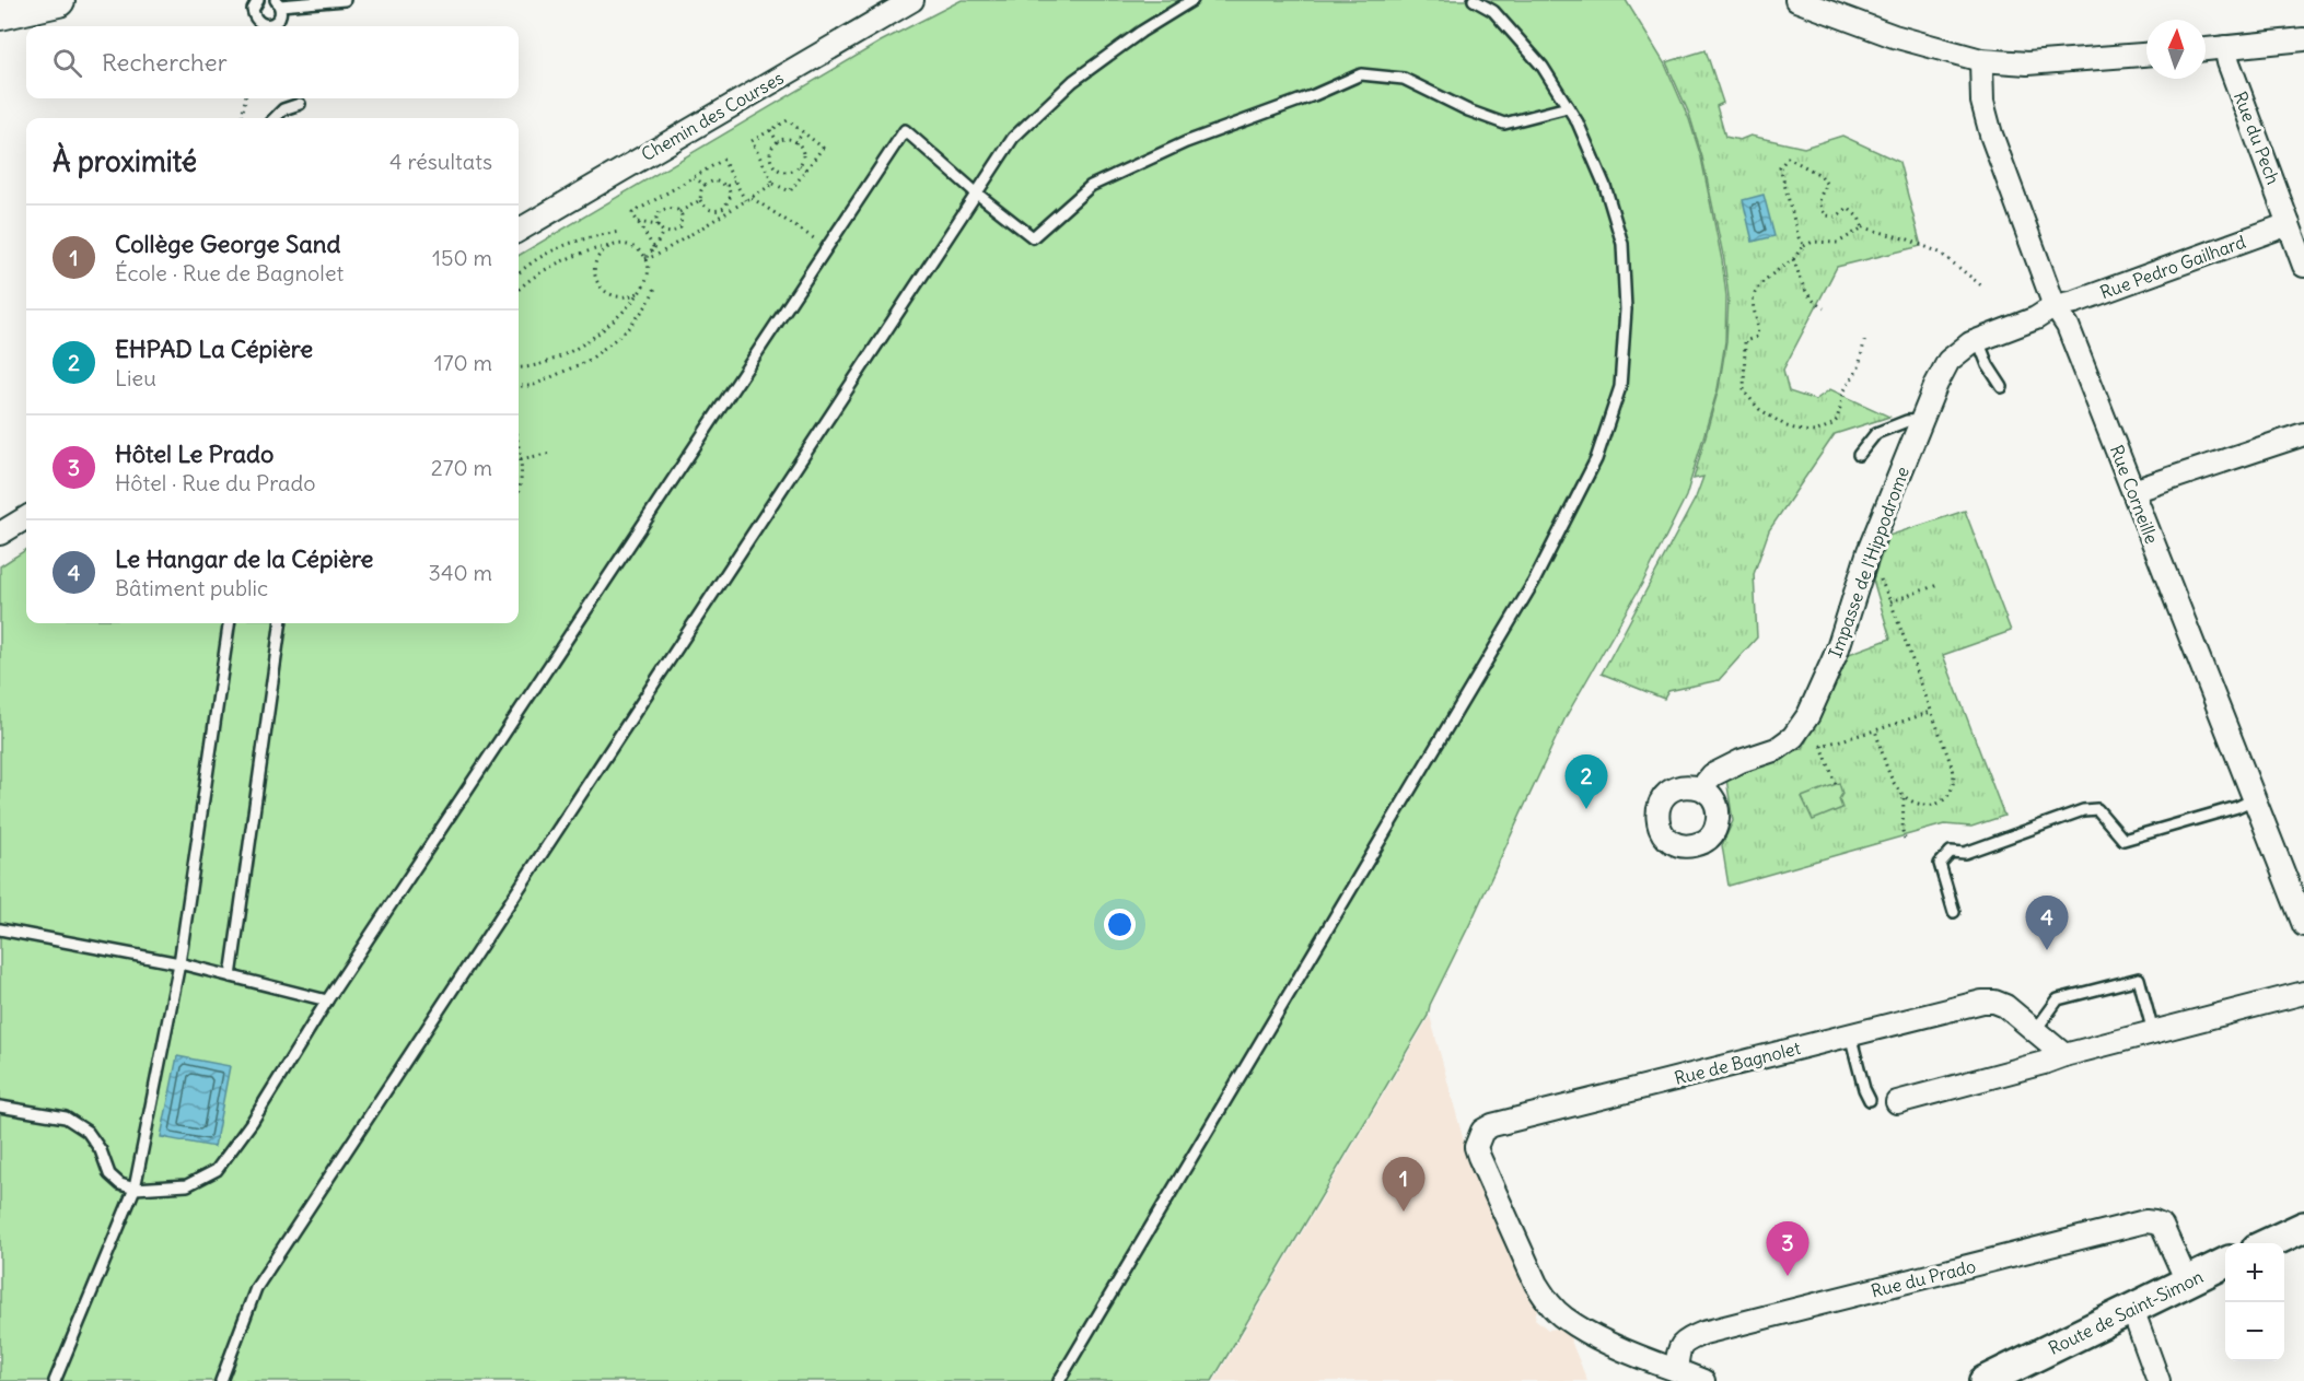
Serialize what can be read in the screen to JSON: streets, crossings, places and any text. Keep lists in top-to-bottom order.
{
  "streets": {
    "main road": ["Route de Saint-Simon"],
    "street": [
      "Chemin des Courses",
      "Rue du Pech",
      "Rue Pedro Gailhard",
      "Rue Corneille",
      "Impasse de l'Hippodrome",
      "Rue de Bagnolet",
      "Rue du Prado"
    ]
  },
  "crossings": [
    ["Rue du Pech", "Rue Pedro Gailhard"],
    ["Rue Pedro Gailhard", "Rue Corneille"],
    ["Rue Pedro Gailhard", "Impasse de l'Hippodrome"],
    ["Rue Corneille", "Impasse de l'Hippodrome"],
    ["Rue de Bagnolet", "Rue du Prado"],
    ["Rue du Prado", "Route de Saint-Simon"]
  ],
  "north": "top",
  "page": {
    "search": "Rechercher",
    "heading": ["À proximité", "4 résultats"],
    "list": [
      {
        "mark": "1",
        "name": "Collège George Sand",
        "note": "École · Rue de Bagnolet",
        "value": "150 m"
      },
      {
        "mark": "2",
        "name": "EHPAD La Cépière",
        "note": "Lieu",
        "value": "170 m"
      },
      {
        "mark": "3",
        "name": "Hôtel Le Prado",
        "note": "Hôtel · Rue du Prado",
        "value": "270 m"
      },
      {
        "mark": "4",
        "name": "Le Hangar de la Cépière",
        "note": "Bâtiment public",
        "value": "340 m"
      }
    ],
    "pins": [
      "2",
      "4",
      "1",
      "3"
    ],
    "map_buttons": ["+", "−"]
  }
}
